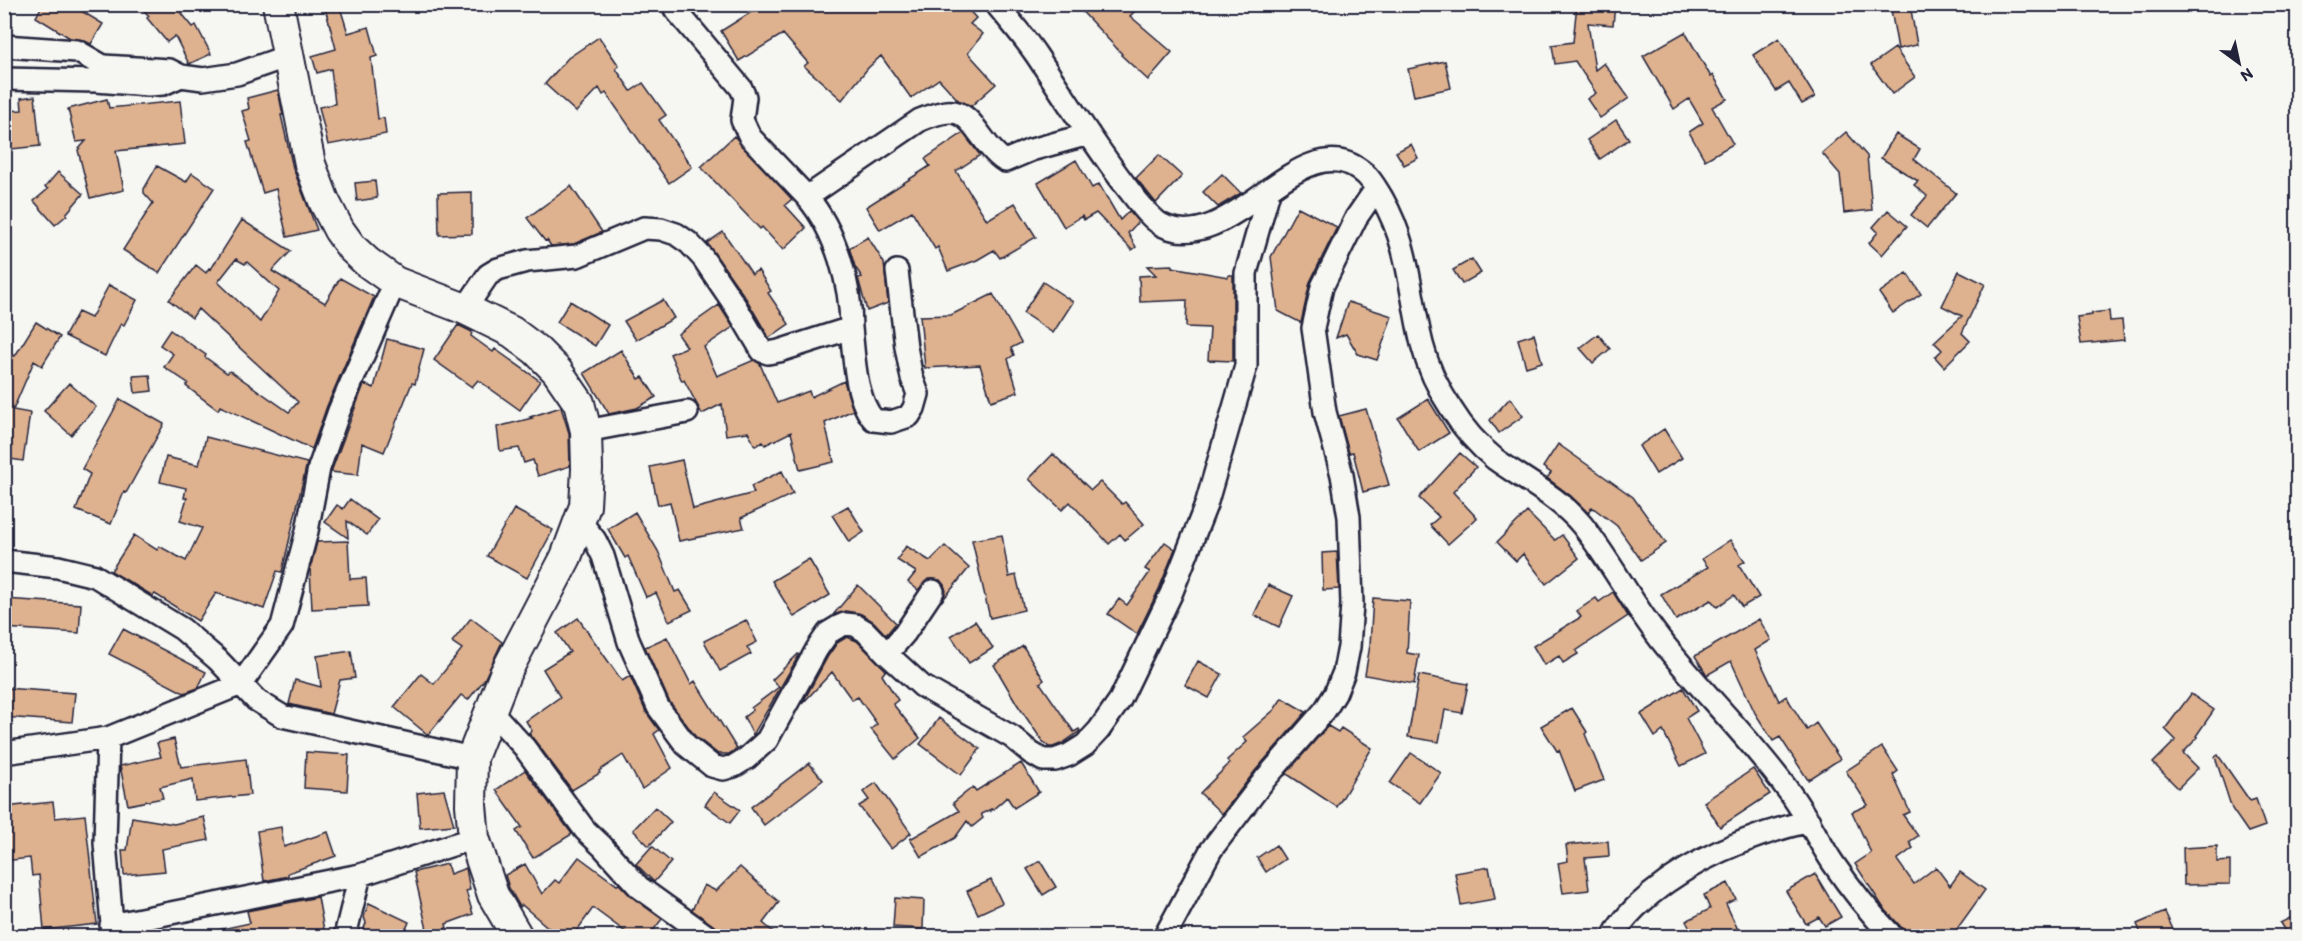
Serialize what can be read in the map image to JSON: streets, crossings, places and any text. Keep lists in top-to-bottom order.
{
  "north": "bottom right"
}
